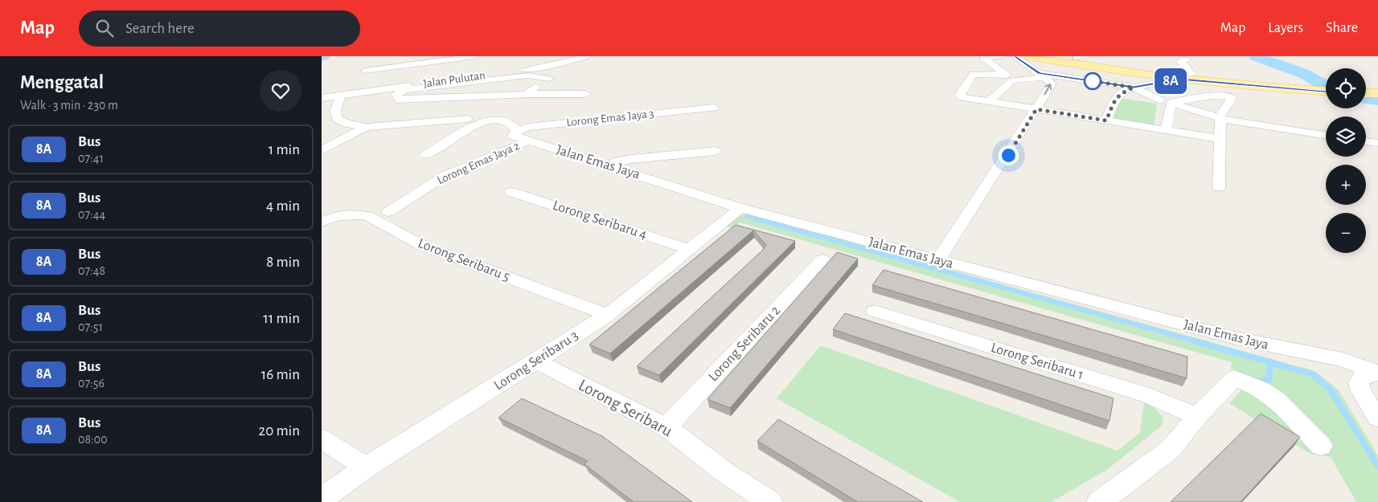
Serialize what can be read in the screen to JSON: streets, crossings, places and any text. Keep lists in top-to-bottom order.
{
  "streets": {
    "street": [
      "Jalan Pulutan",
      "Lorong Emas Jaya 3",
      "Jalan Emas Jaya",
      "Lorong Emas Jaya 2",
      "Lorong Seribaru 4",
      "Lorong Seribaru 5",
      "Lorong Seribaru 2",
      "Lorong Seribaru 3",
      "Lorong Seribaru 1",
      "Lorong Seribaru"
    ]
  },
  "crossings": [
    ["Lorong Emas Jaya 3", "Jalan Emas Jaya"],
    ["Lorong Emas Jaya 3", "Lorong Emas Jaya 2"],
    ["Jalan Emas Jaya", "Lorong Emas Jaya 2"],
    ["Jalan Emas Jaya", "Lorong Seribaru 3"],
    ["Lorong Seribaru 4", "Lorong Seribaru 3"],
    ["Lorong Seribaru 5", "Lorong Seribaru 3"],
    ["Lorong Seribaru 2", "Lorong Seribaru"],
    ["Lorong Seribaru 3", "Lorong Seribaru"]
  ],
  "lines": ["bus line 8A"],
  "page": {
    "header": "Map",
    "search": "Search here",
    "nav": ["Map", "Layers", "Share"],
    "heading": ["Menggatal", "Walk · 3 min · 230 m"],
    "on_map": "8A",
    "map_buttons": ["+", "−"],
    "list": [
      {
        "mark": "8A",
        "name": "Bus",
        "note": "07:41",
        "value": "1 min"
      },
      {
        "mark": "8A",
        "name": "Bus",
        "note": "07:44",
        "value": "4 min"
      },
      {
        "mark": "8A",
        "name": "Bus",
        "note": "07:48",
        "value": "8 min"
      },
      {
        "mark": "8A",
        "name": "Bus",
        "note": "07:51",
        "value": "11 min"
      },
      {
        "mark": "8A",
        "name": "Bus",
        "note": "07:56",
        "value": "16 min"
      },
      {
        "mark": "8A",
        "name": "Bus",
        "note": "08:00",
        "value": "20 min"
      }
    ]
  }
}
